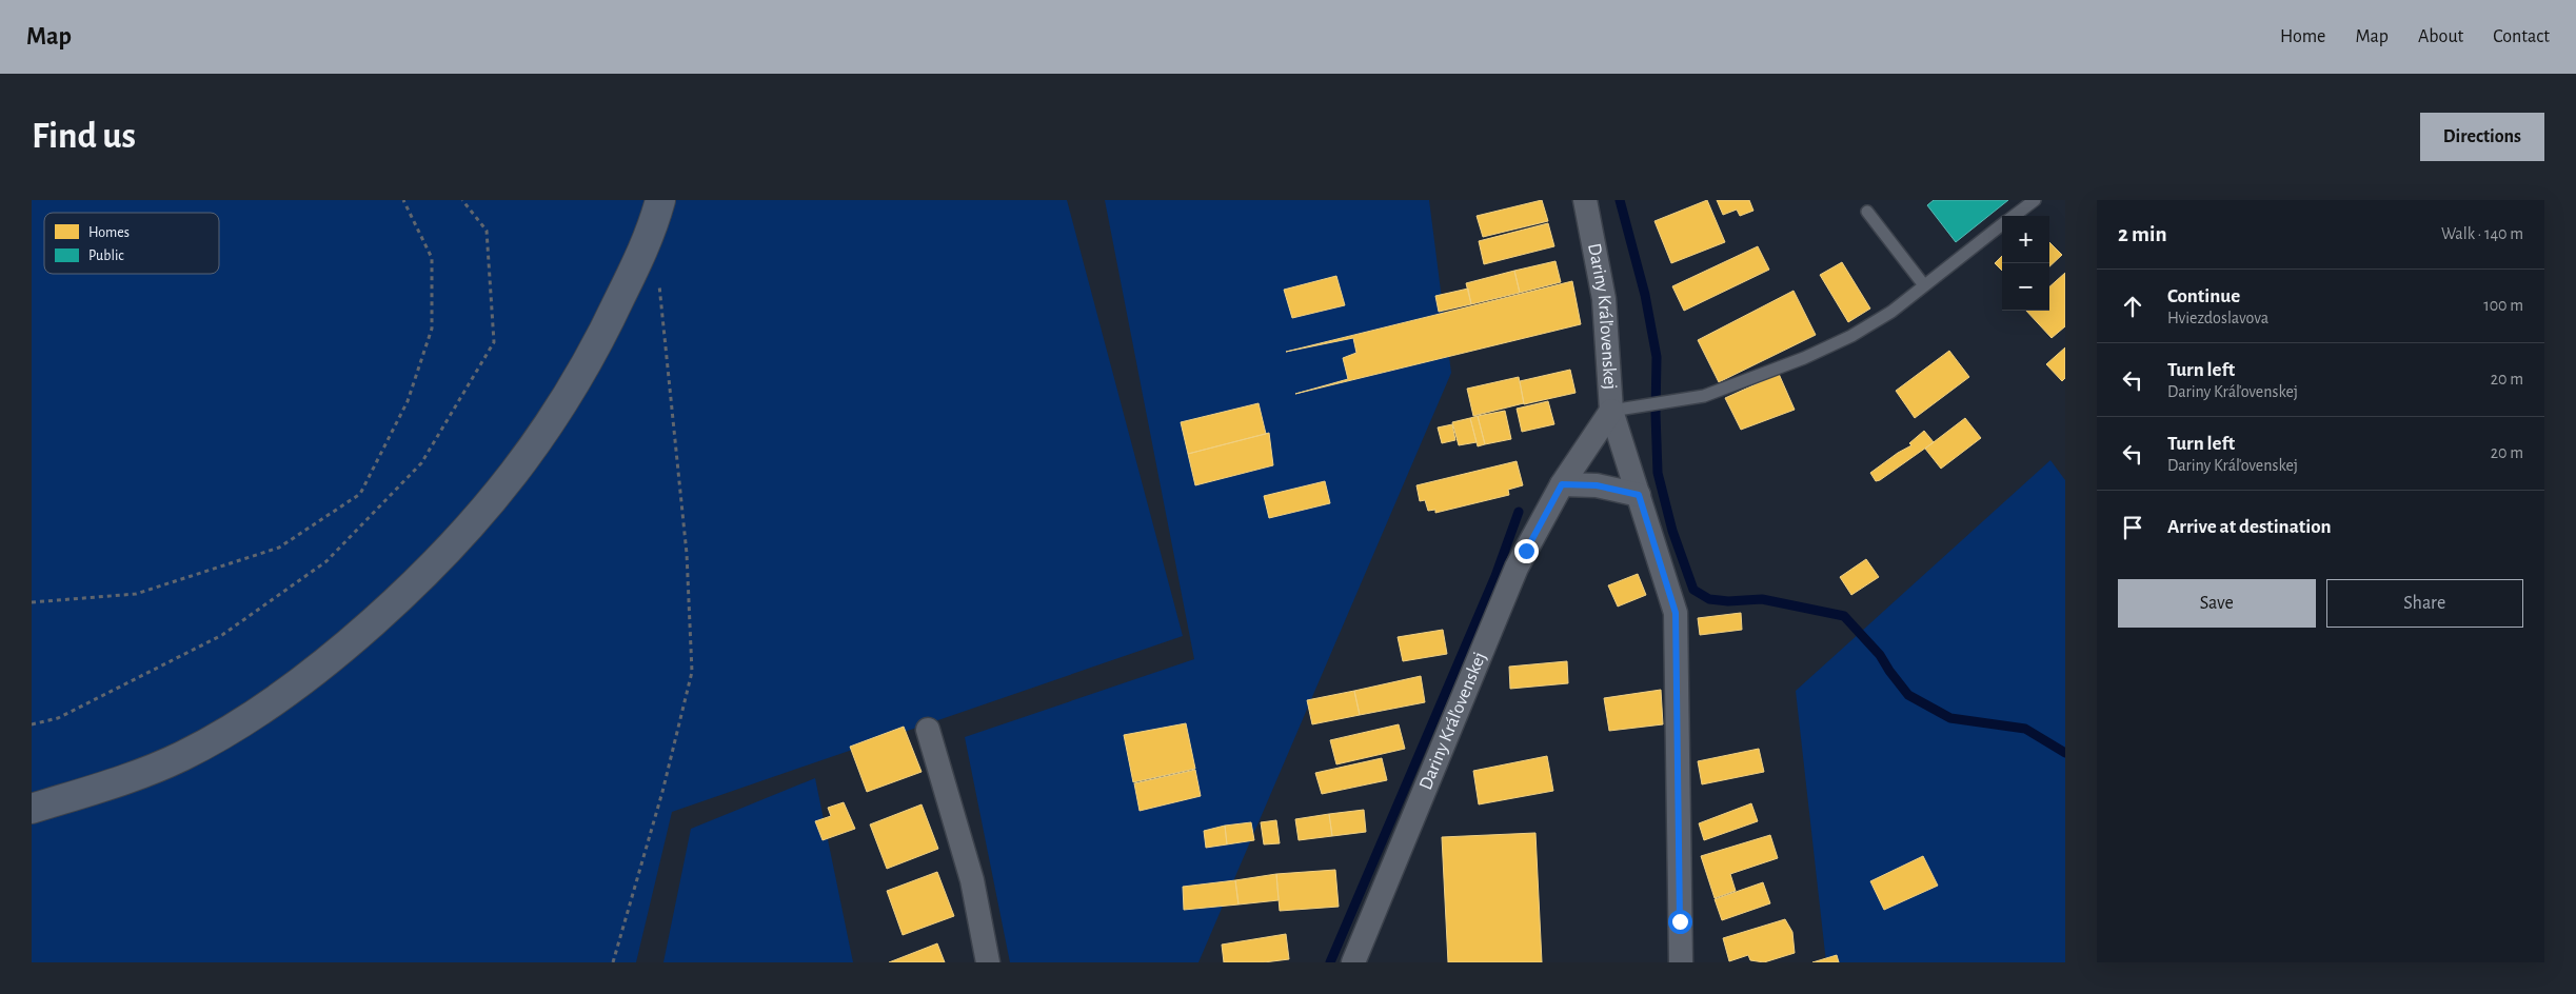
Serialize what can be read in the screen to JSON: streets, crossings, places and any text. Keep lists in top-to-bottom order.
{
  "streets": {
    "street": ["Dariny Kráľovenskej"]
  },
  "legend": ["Homes", "Public"],
  "page": {
    "header": "Map",
    "nav": [
      "Home",
      "Map",
      "About",
      "Contact"
    ],
    "buttons": [
      "Directions",
      ["Save", "Share"]
    ],
    "title": "Find us",
    "heading": ["2 min", "Walk · 140 m"],
    "map_buttons": ["+", "−"],
    "list": [
      ["Continue", "Hviezdoslavova", "100 m"],
      ["Turn left", "Dariny Kráľovenskej", "20 m"],
      ["Turn left", "Dariny Kráľovenskej", "20 m"],
      "Arrive at destination"
    ]
  }
}
